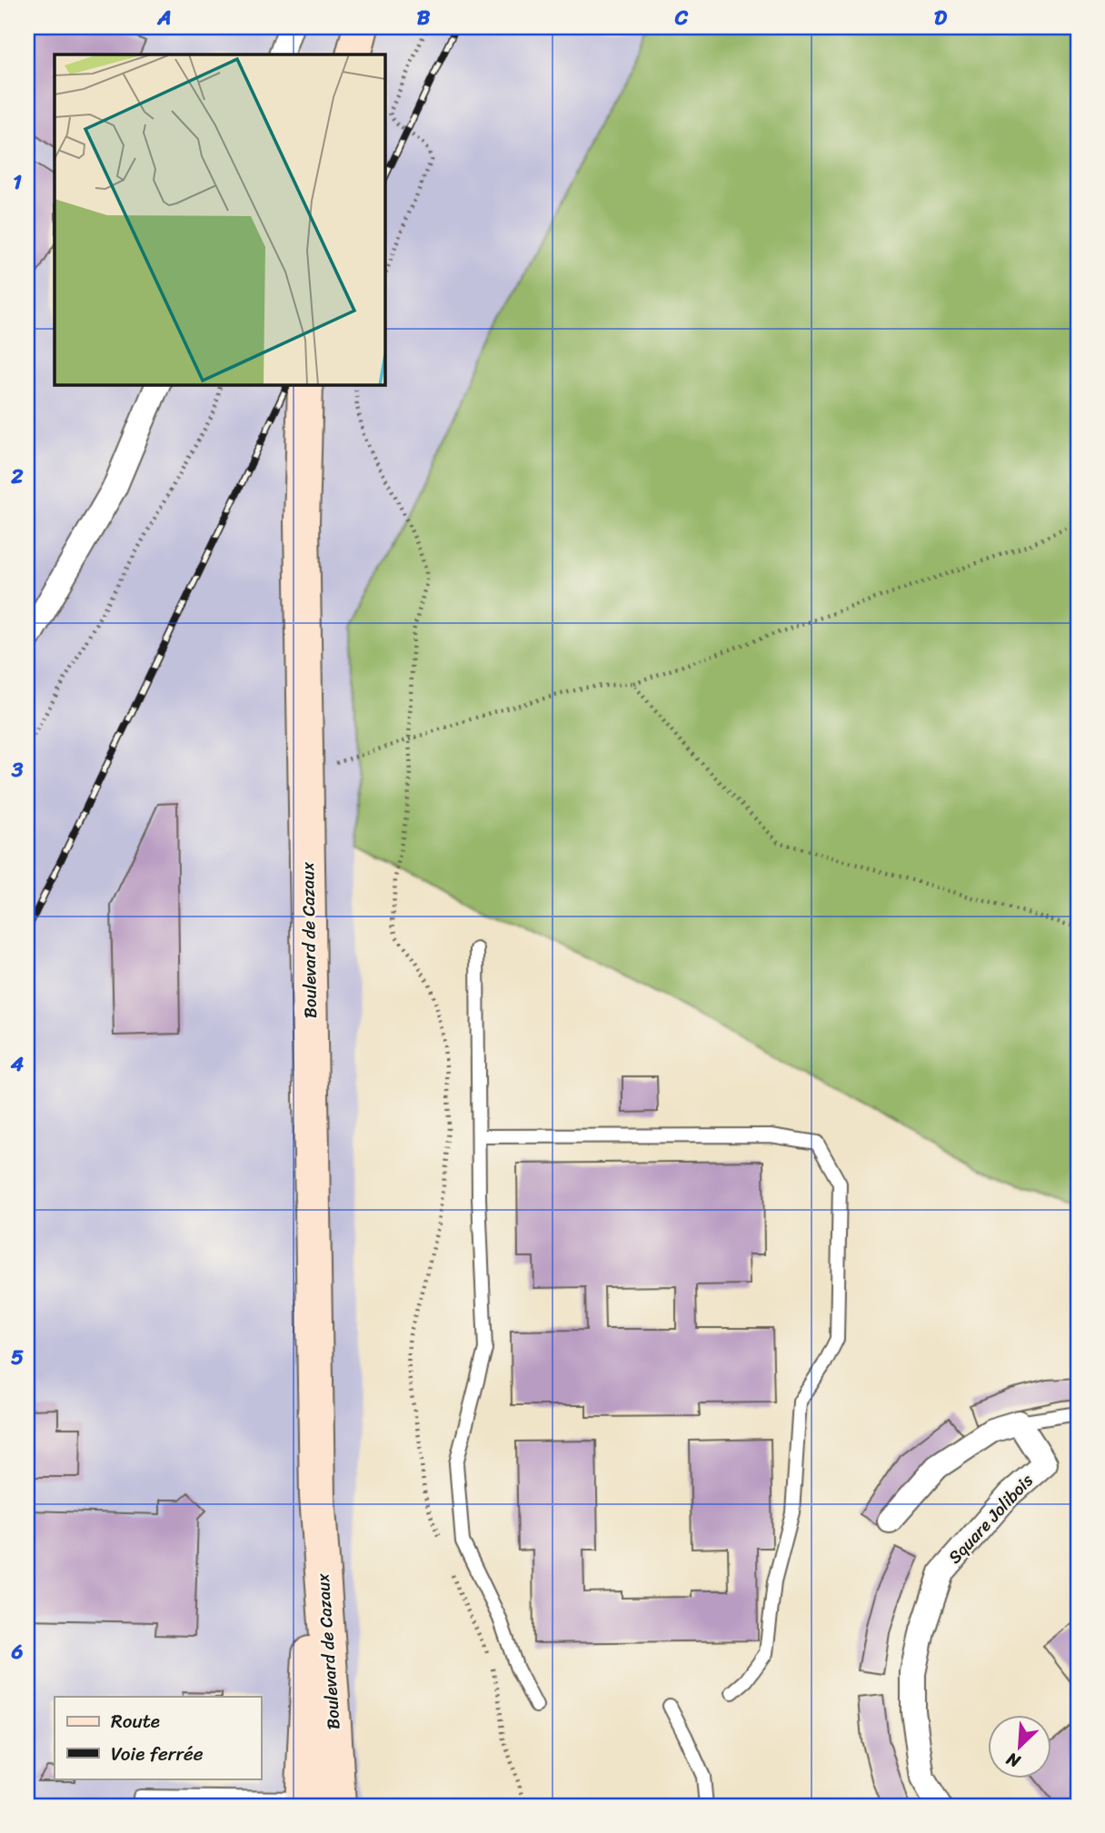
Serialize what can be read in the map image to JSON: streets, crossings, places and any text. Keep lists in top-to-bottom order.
{
  "streets": {
    "main road": ["Boulevard de Cazaux"],
    "street": ["Square Jolibois"]
  },
  "legend": ["Route", "Voie ferrée"],
  "north": "bottom left",
  "grid": {
    "columns": [
      "A",
      "B",
      "C",
      "D"
    ],
    "rows": [
      "1",
      "2",
      "3",
      "4",
      "5",
      "6"
    ]
  }
}
